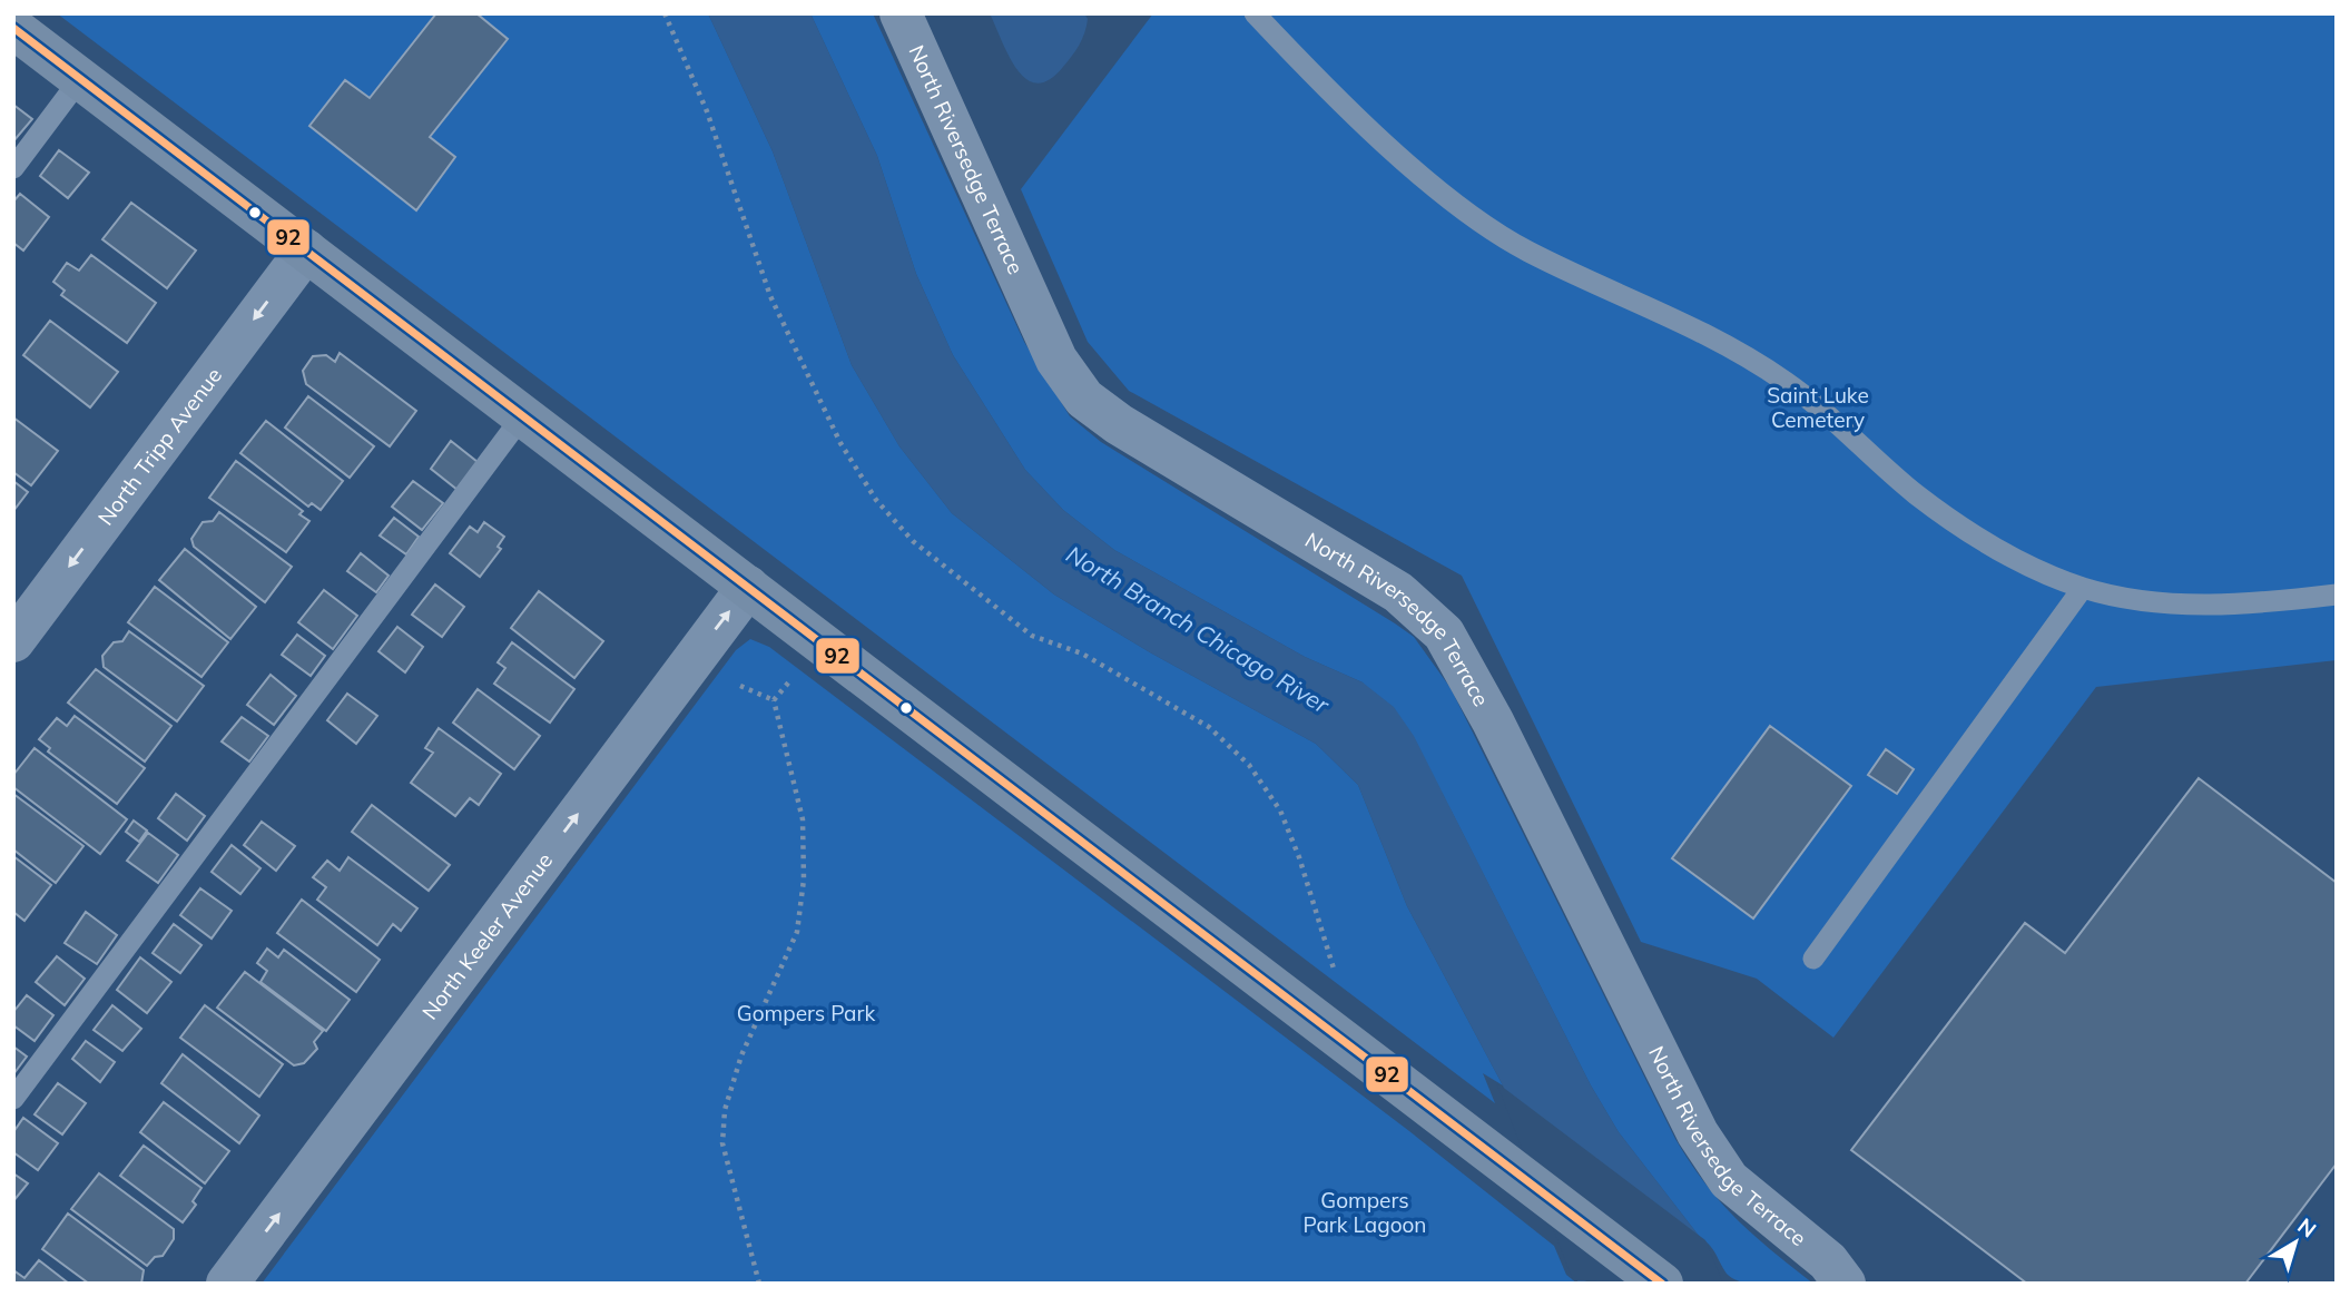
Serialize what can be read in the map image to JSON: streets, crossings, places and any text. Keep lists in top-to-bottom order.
{
  "streets": {
    "street": ["North Riversedge Terrace", "North Tripp Avenue", "North Keeler Avenue"]
  },
  "one_way": ["North Tripp Avenue", "North Keeler Avenue"],
  "water": ["North Branch Chicago River"],
  "parks": ["Saint Luke Cemetery", "Gompers Park", "Gompers Park Lagoon"],
  "lines": ["transit line 92"],
  "north": "top right"
}
